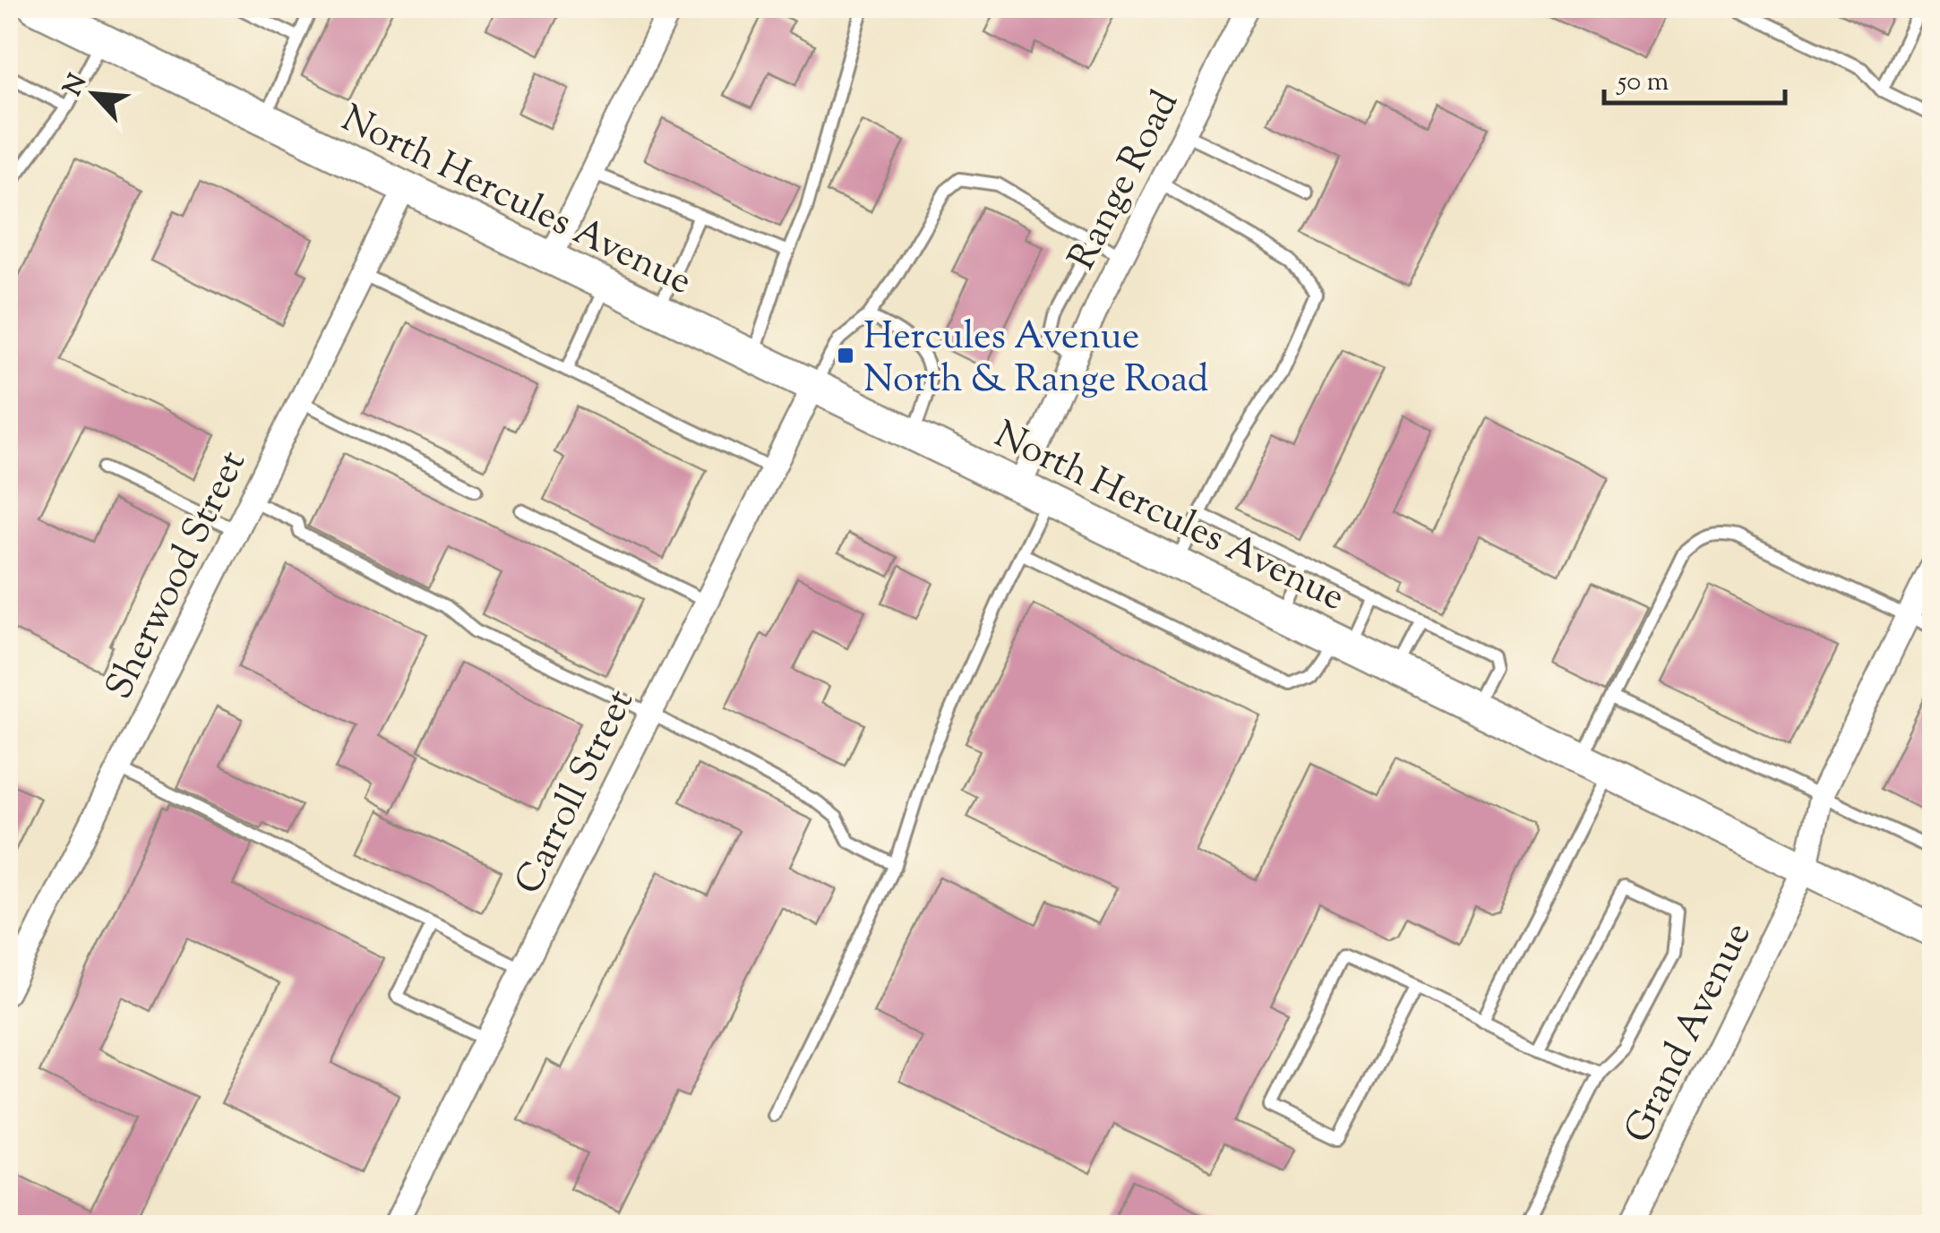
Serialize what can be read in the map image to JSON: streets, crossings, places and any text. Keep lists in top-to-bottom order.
{
  "streets": {
    "street": [
      "Range Road",
      "North Hercules Avenue",
      "Sherwood Street",
      "Carroll Street",
      "Grand Avenue"
    ]
  },
  "crossings": [
    ["Range Road", "North Hercules Avenue"],
    ["North Hercules Avenue", "Sherwood Street"],
    ["North Hercules Avenue", "Carroll Street"],
    ["North Hercules Avenue", "Grand Avenue"]
  ],
  "places": {
    "transit": ["Hercules Avenue North & Range Road"]
  },
  "scale_bar": "50 m",
  "north": "top left"
}
